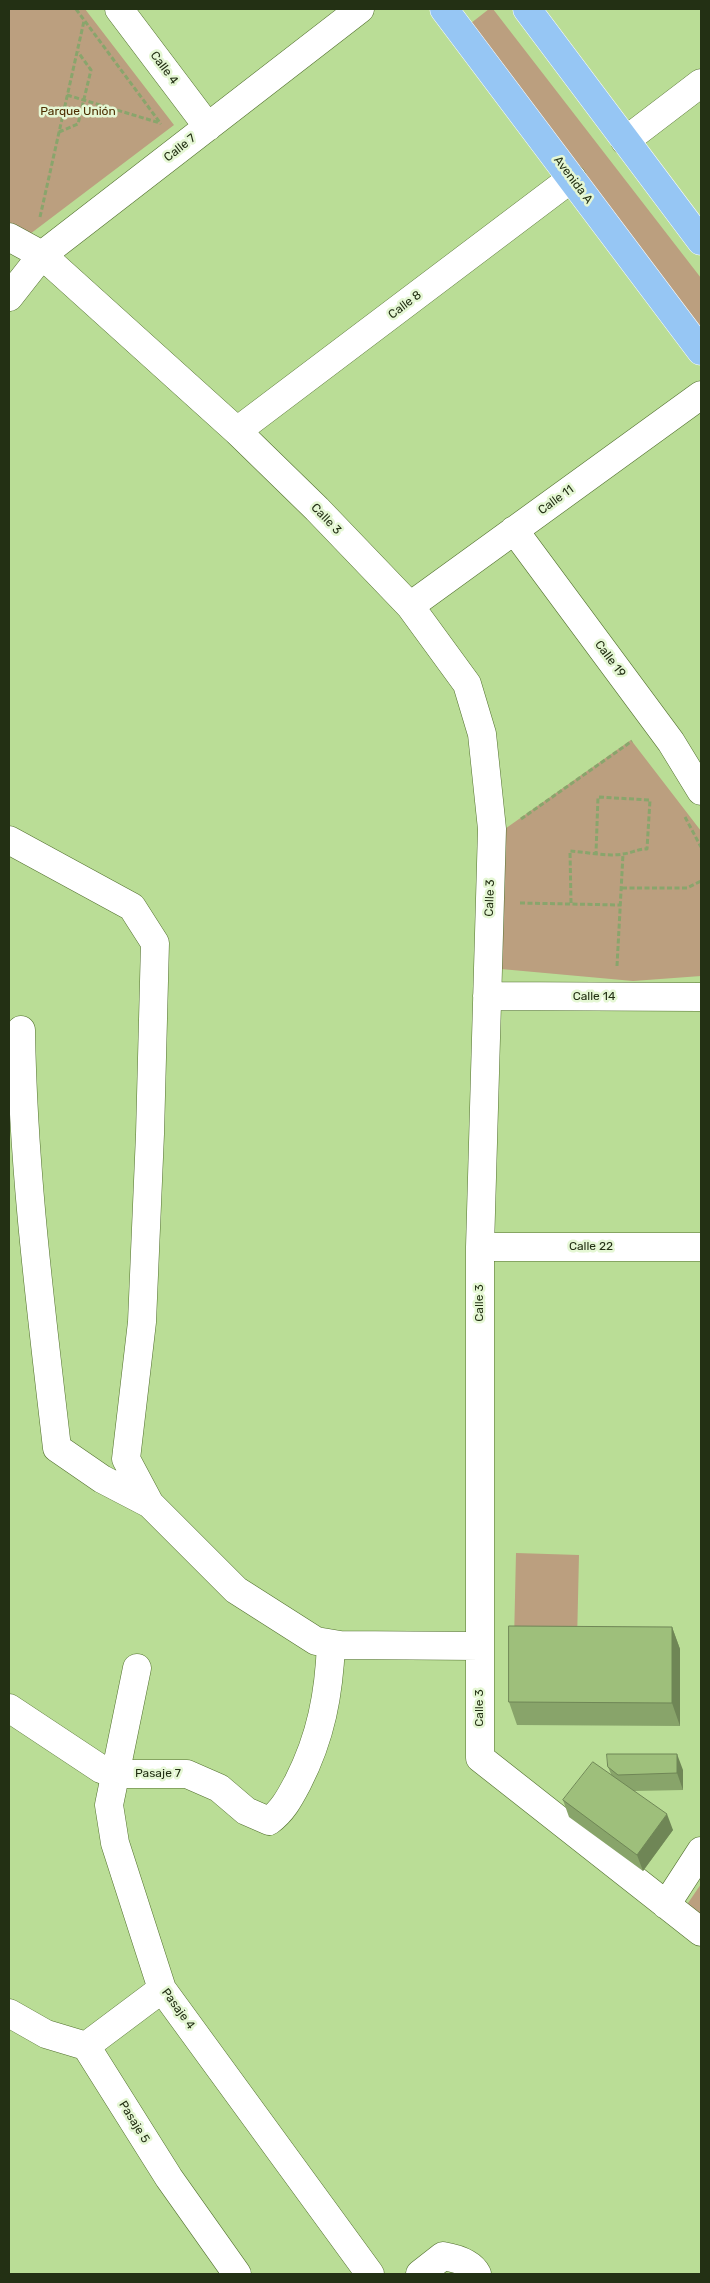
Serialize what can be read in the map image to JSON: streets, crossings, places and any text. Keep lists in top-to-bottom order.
{
  "streets": {
    "main road": ["Avenida A"],
    "street": [
      "Calle 4",
      "Calle 7",
      "Calle 8",
      "Calle 11",
      "Calle 3",
      "Calle 19",
      "Calle 14",
      "Calle 22",
      "Pasaje 7",
      "Pasaje 4",
      "Pasaje 5"
    ]
  },
  "crossings": [
    ["Calle 4", "Calle 7"],
    ["Calle 7", "Calle 3"],
    ["Avenida A", "Calle 8"],
    ["Calle 8", "Calle 3"],
    ["Calle 11", "Calle 3"],
    ["Calle 11", "Calle 19"],
    ["Calle 3", "Calle 14"],
    ["Calle 3", "Calle 22"],
    ["Pasaje 7", "Pasaje 4"]
  ],
  "parks": ["Parque Unión"]
}
